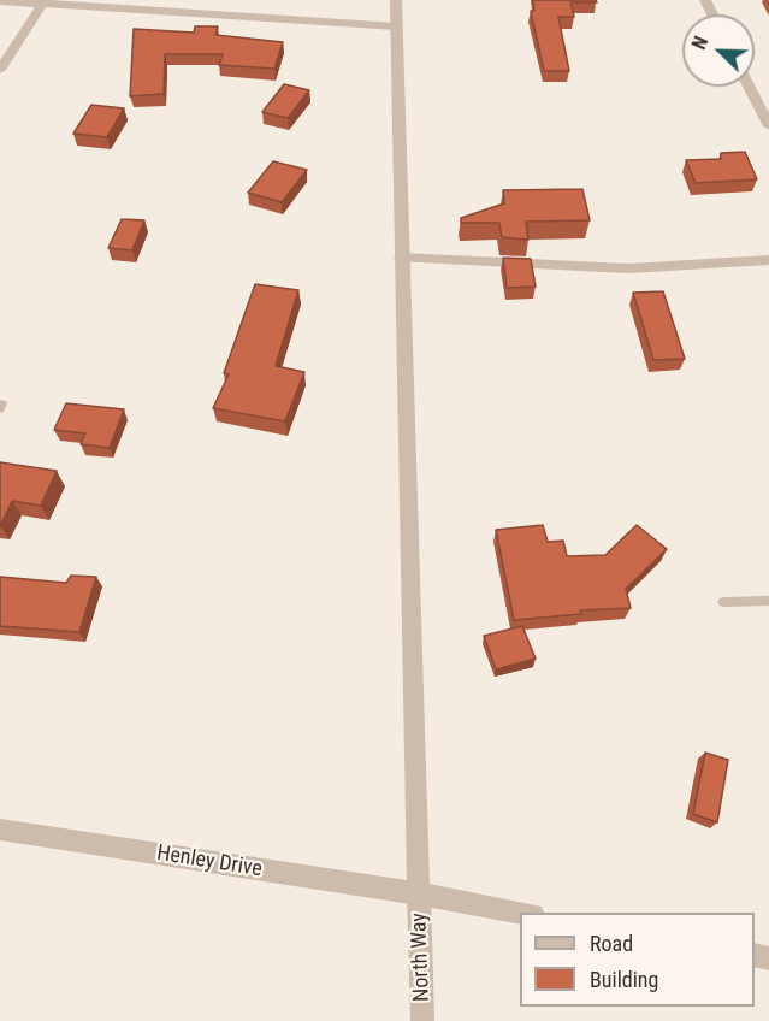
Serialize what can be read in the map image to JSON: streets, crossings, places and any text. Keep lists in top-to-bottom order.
{
  "streets": {
    "street": ["Henley Drive", "North Way"]
  },
  "crossings": [
    ["Henley Drive", "North Way"]
  ],
  "legend": ["Road", "Building"],
  "north": "top left"
}
